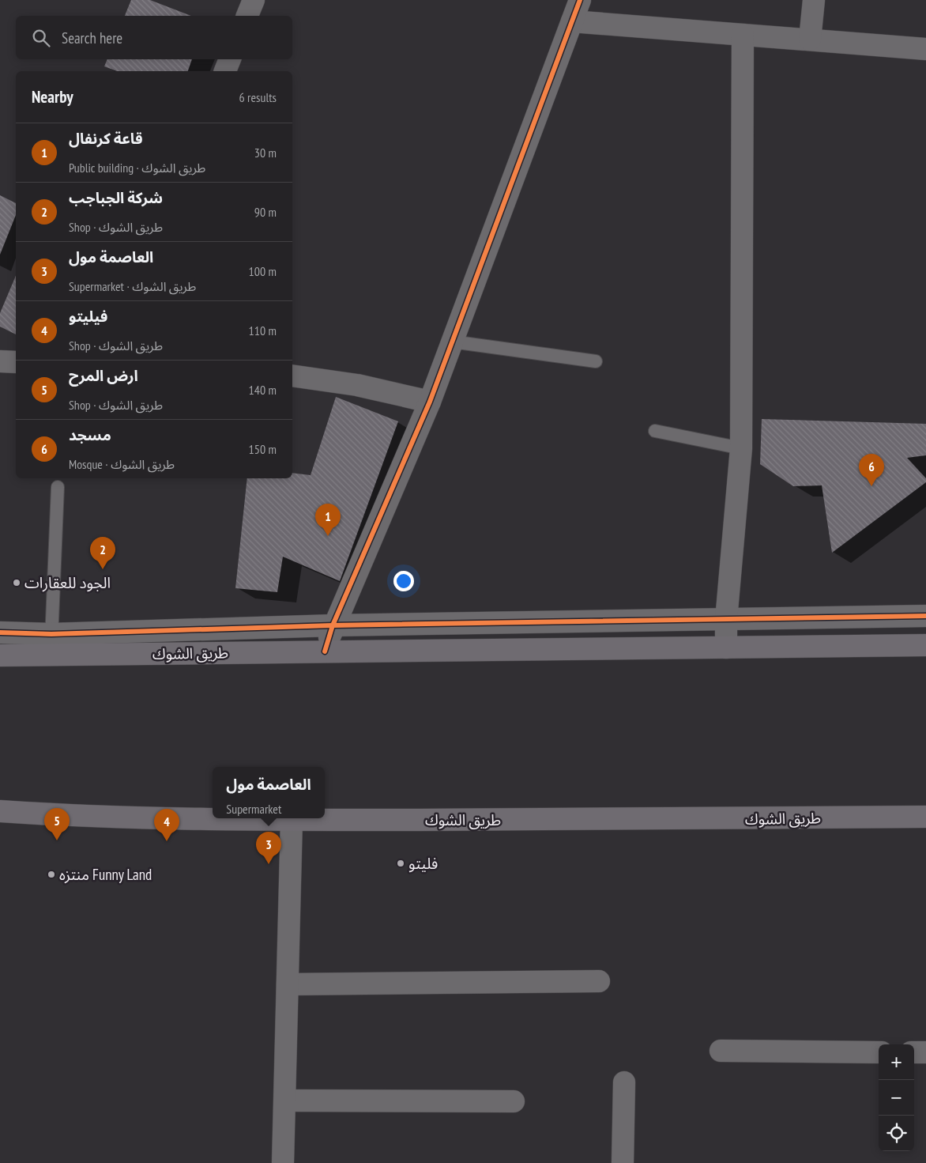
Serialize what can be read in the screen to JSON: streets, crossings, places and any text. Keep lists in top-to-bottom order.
{
  "streets": {
    "main road": ["طريق الشوك"]
  },
  "places": ["الجود للعقارات", "فليتو", "منتزه Funny Land"],
  "page": {
    "search": "Search here",
    "heading": ["Nearby", "6 results"],
    "list": [
      {
        "mark": "1",
        "name": "قاعة كرنفال",
        "note": "Public building · طريق الشوك",
        "value": "30 m"
      },
      {
        "mark": "2",
        "name": "شركة الجباجب",
        "note": "Shop · طريق الشوك",
        "value": "90 m"
      },
      {
        "mark": "3",
        "name": "العاصمة مول",
        "note": "Supermarket · طريق الشوك",
        "value": "100 m"
      },
      {
        "mark": "4",
        "name": "فيليتو",
        "note": "Shop · طريق الشوك",
        "value": "110 m"
      },
      {
        "mark": "5",
        "name": "ارض المرح",
        "note": "Shop · طريق الشوك",
        "value": "140 m"
      },
      {
        "mark": "6",
        "name": "مسجد",
        "note": "Mosque · طريق الشوك",
        "value": "150 m"
      }
    ],
    "pins": [
      "6",
      "1",
      "2",
      "5",
      "4",
      "3"
    ],
    "popup": ["العاصمة مول", "Supermarket"],
    "map_buttons": ["+", "−"]
  }
}
